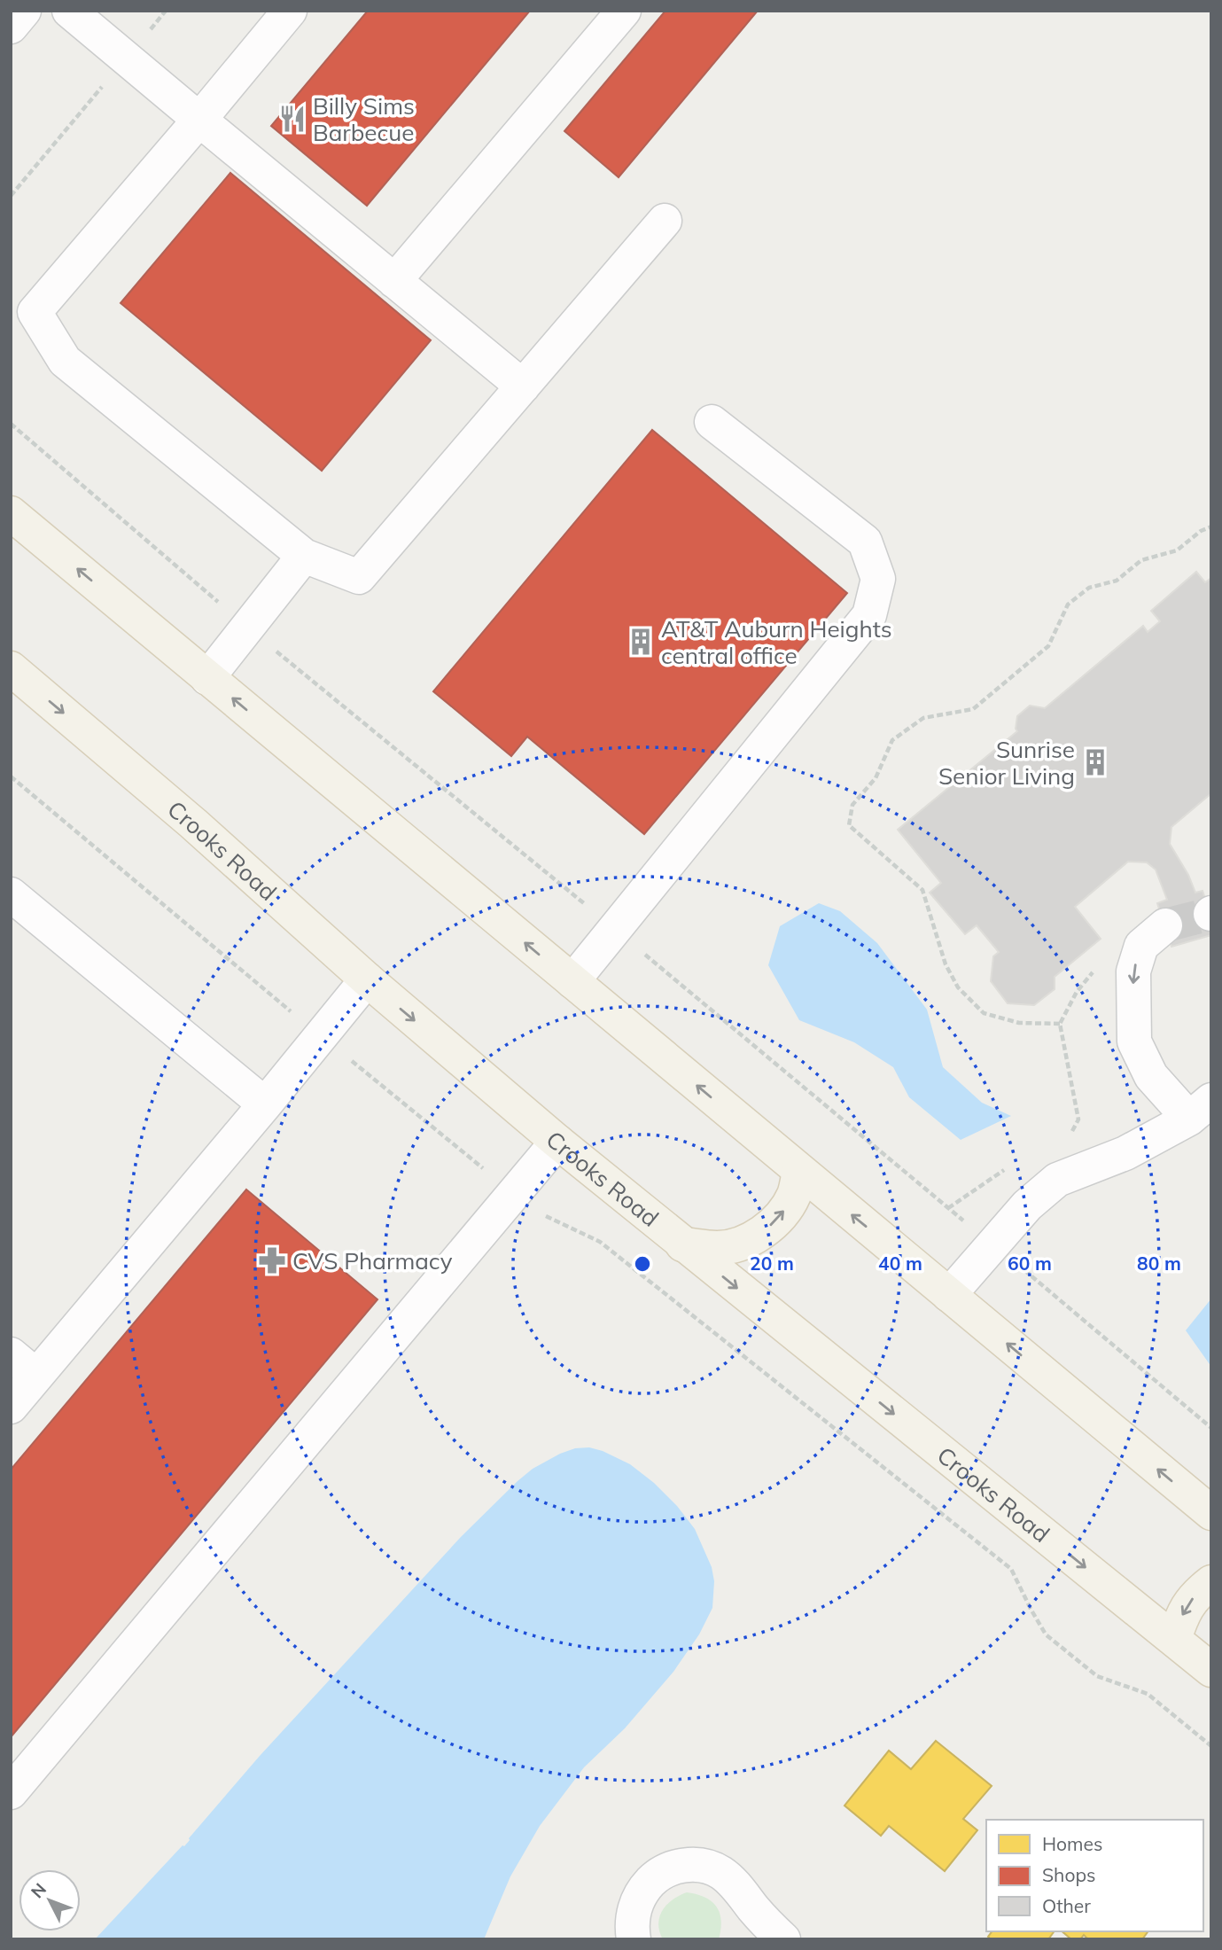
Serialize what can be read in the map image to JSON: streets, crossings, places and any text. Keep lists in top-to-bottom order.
{
  "streets": {
    "main road": ["Crooks Road"]
  },
  "places": {
    "restaurant": ["Billy Sims Barbecue"],
    "building": ["AT&T Auburn Heights central office", "Sunrise Senior Living"],
    "pharmacy": ["CVS Pharmacy"]
  },
  "legend": ["Homes", "Shops", "Other"],
  "north": "top left",
  "rings": [
    "20 m",
    "40 m",
    "60 m",
    "80 m"
  ]
}
